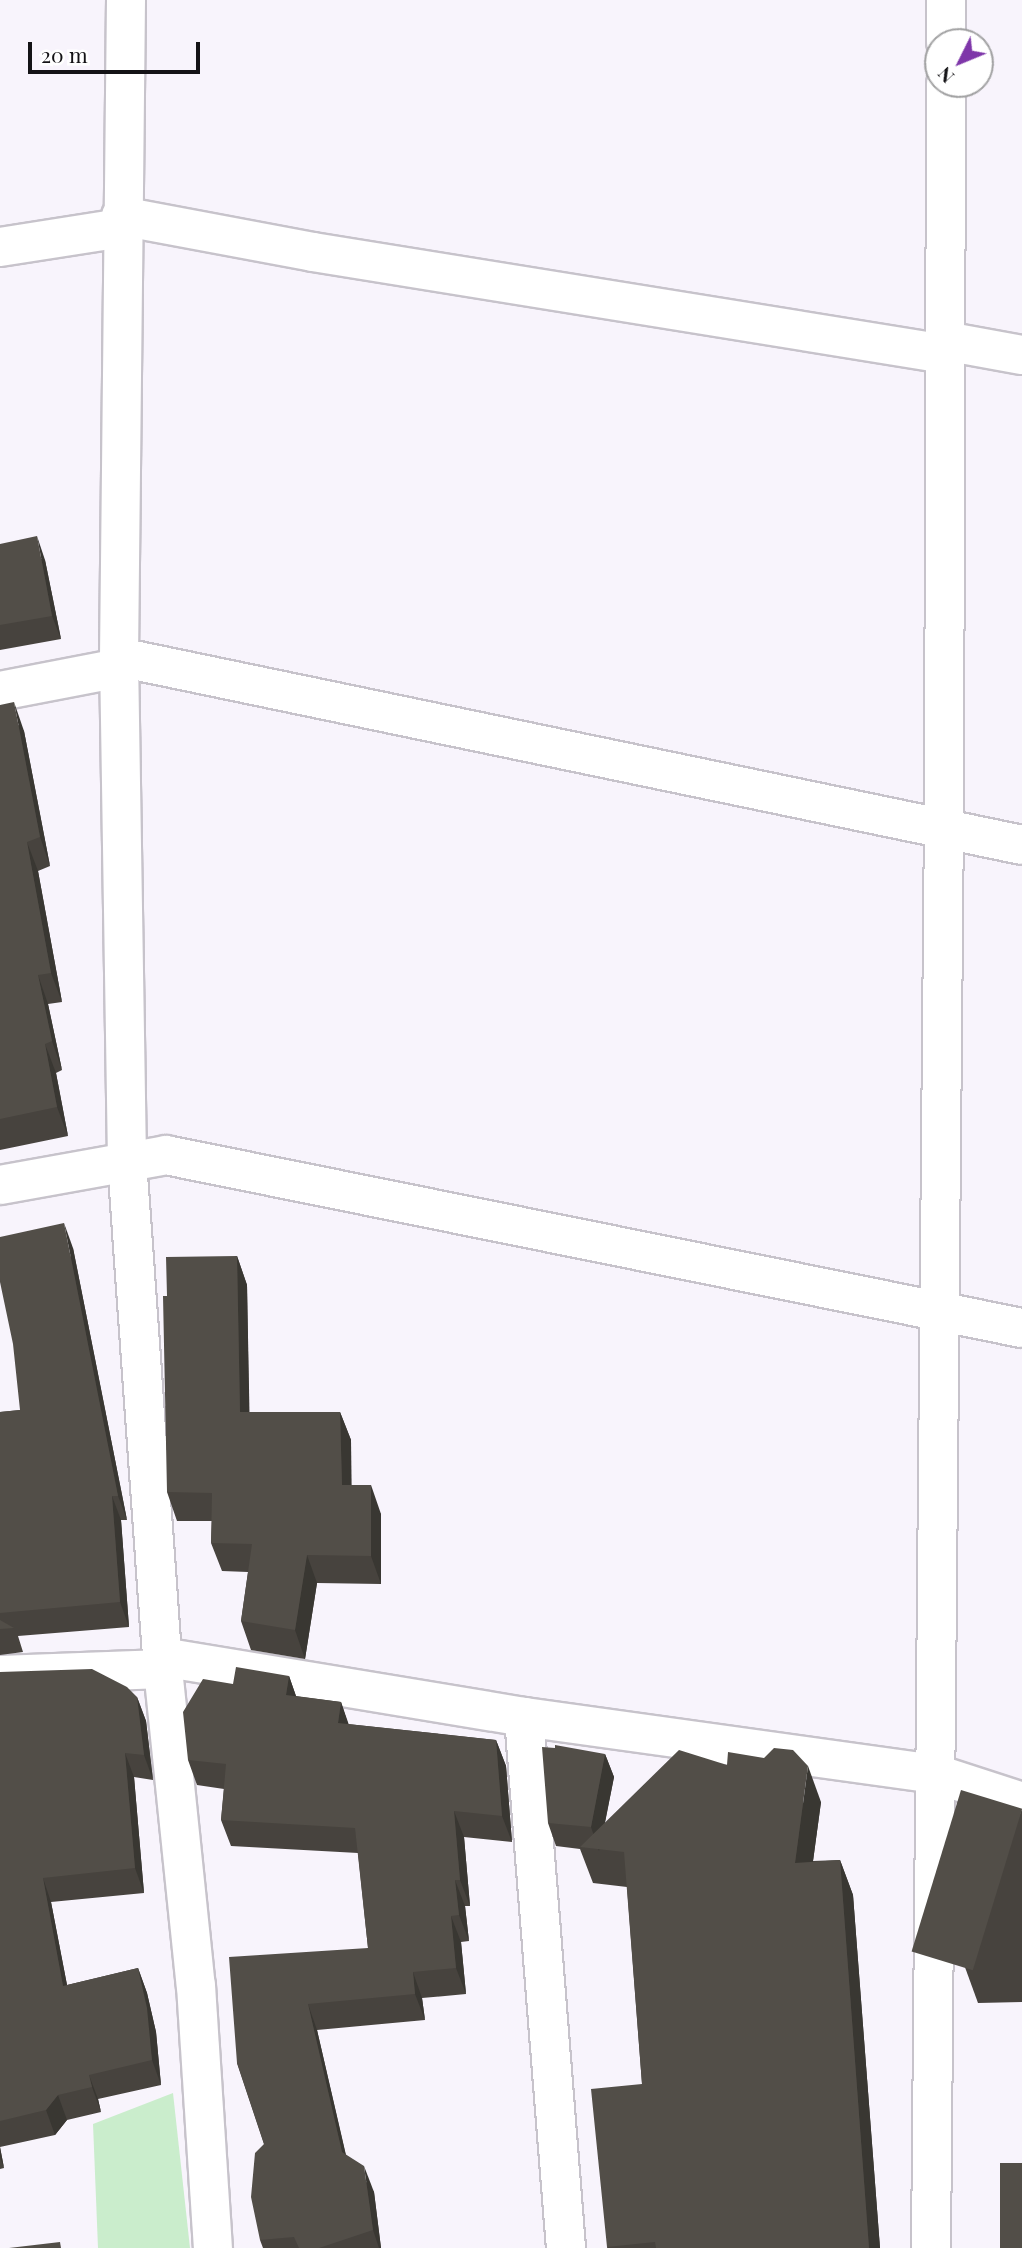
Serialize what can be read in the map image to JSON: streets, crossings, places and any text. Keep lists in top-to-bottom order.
{
  "scale_bar": "20 m",
  "north": "bottom left"
}
